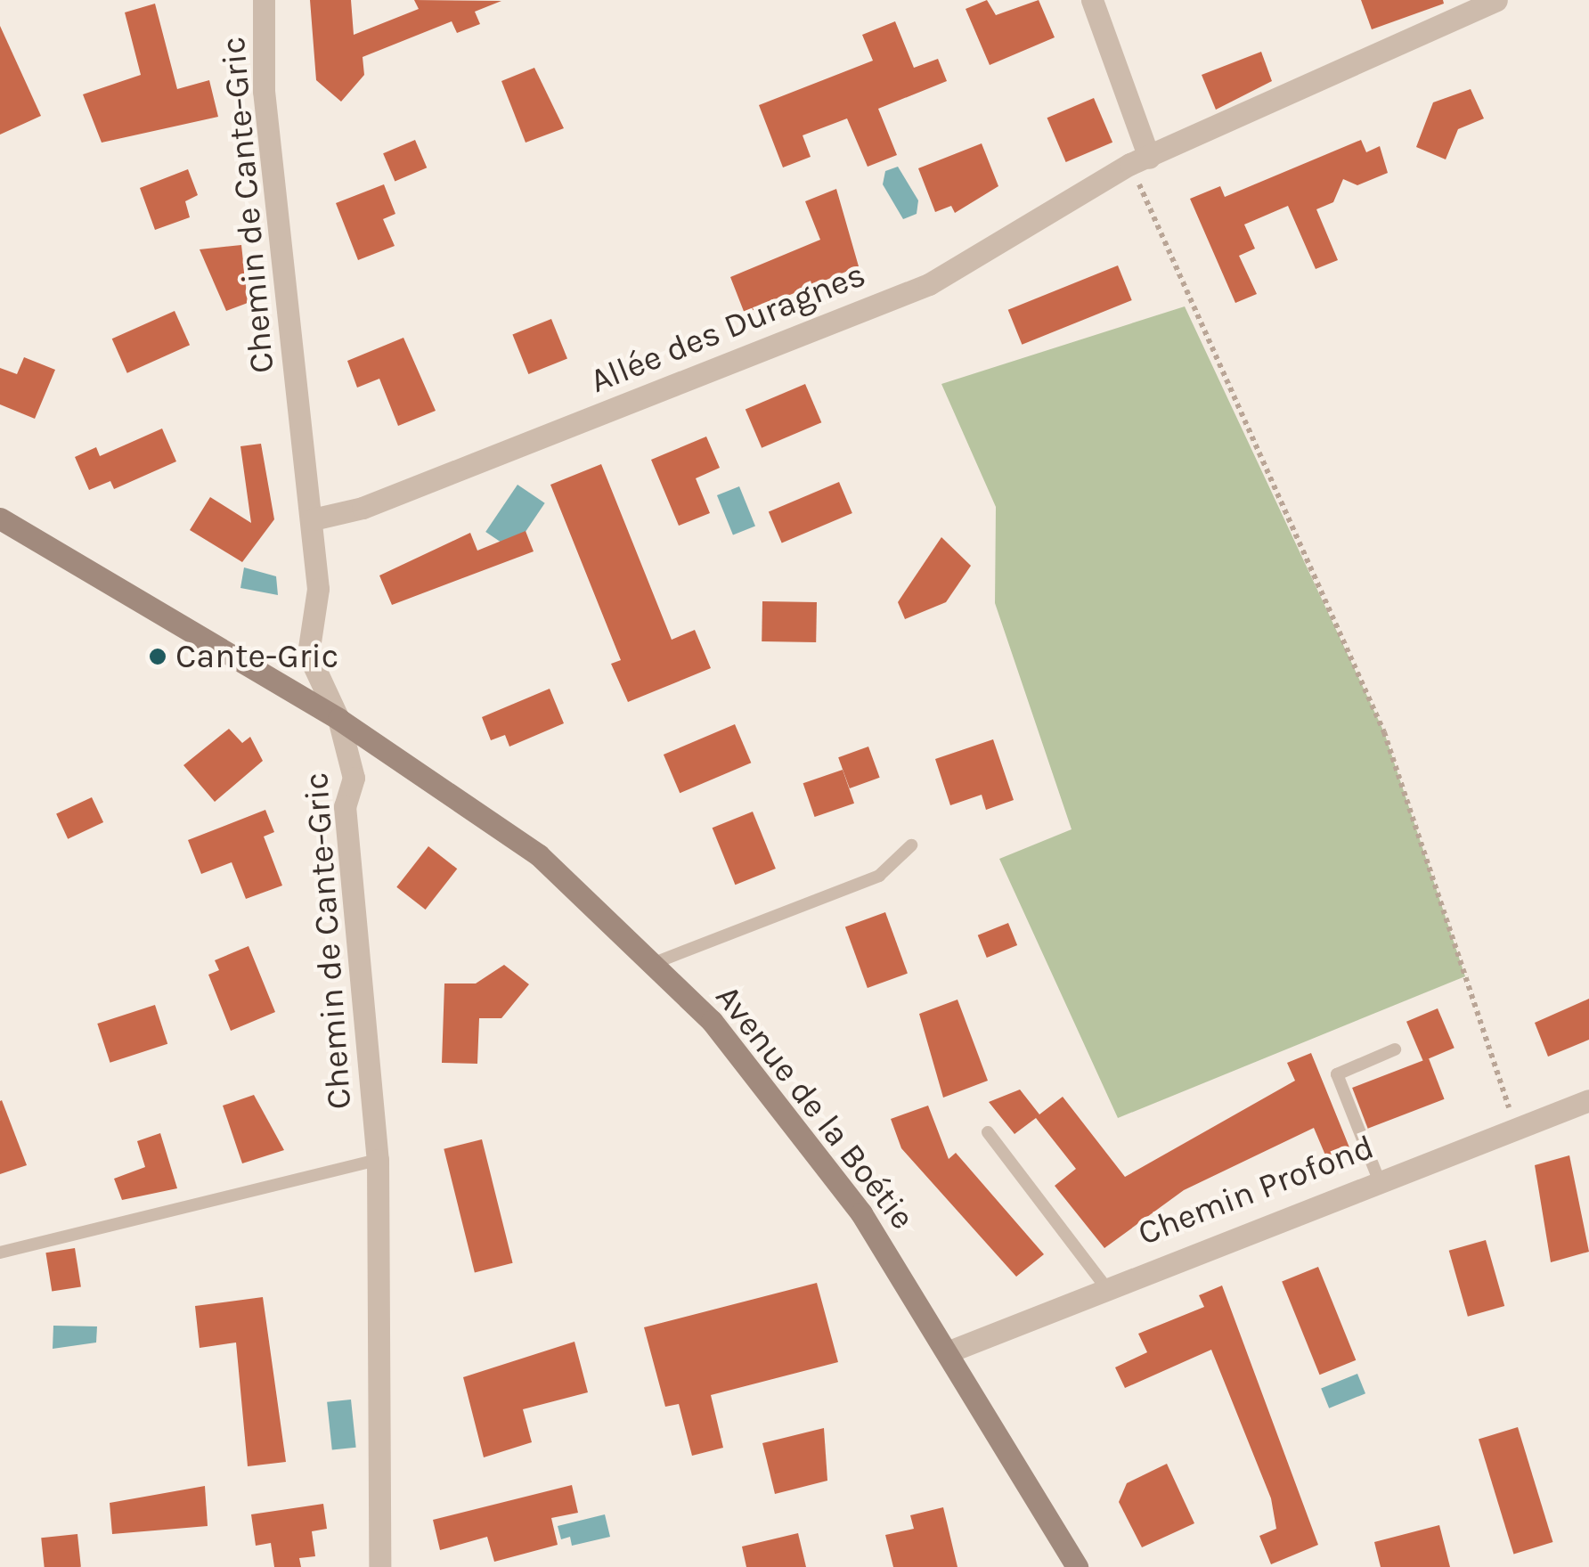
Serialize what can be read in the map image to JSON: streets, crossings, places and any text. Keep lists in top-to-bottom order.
{
  "streets": {
    "main road": ["Avenue de la Boétie"],
    "street": ["Chemin de Cante-Gric", "Allée des Duragnes", "Chemin Profond"]
  },
  "crossings": [
    ["Chemin de Cante-Gric", "Allée des Duragnes"],
    ["Chemin de Cante-Gric", "Avenue de la Boétie"],
    ["Avenue de la Boétie", "Chemin Profond"]
  ],
  "places": ["Cante-Gric"]
}
